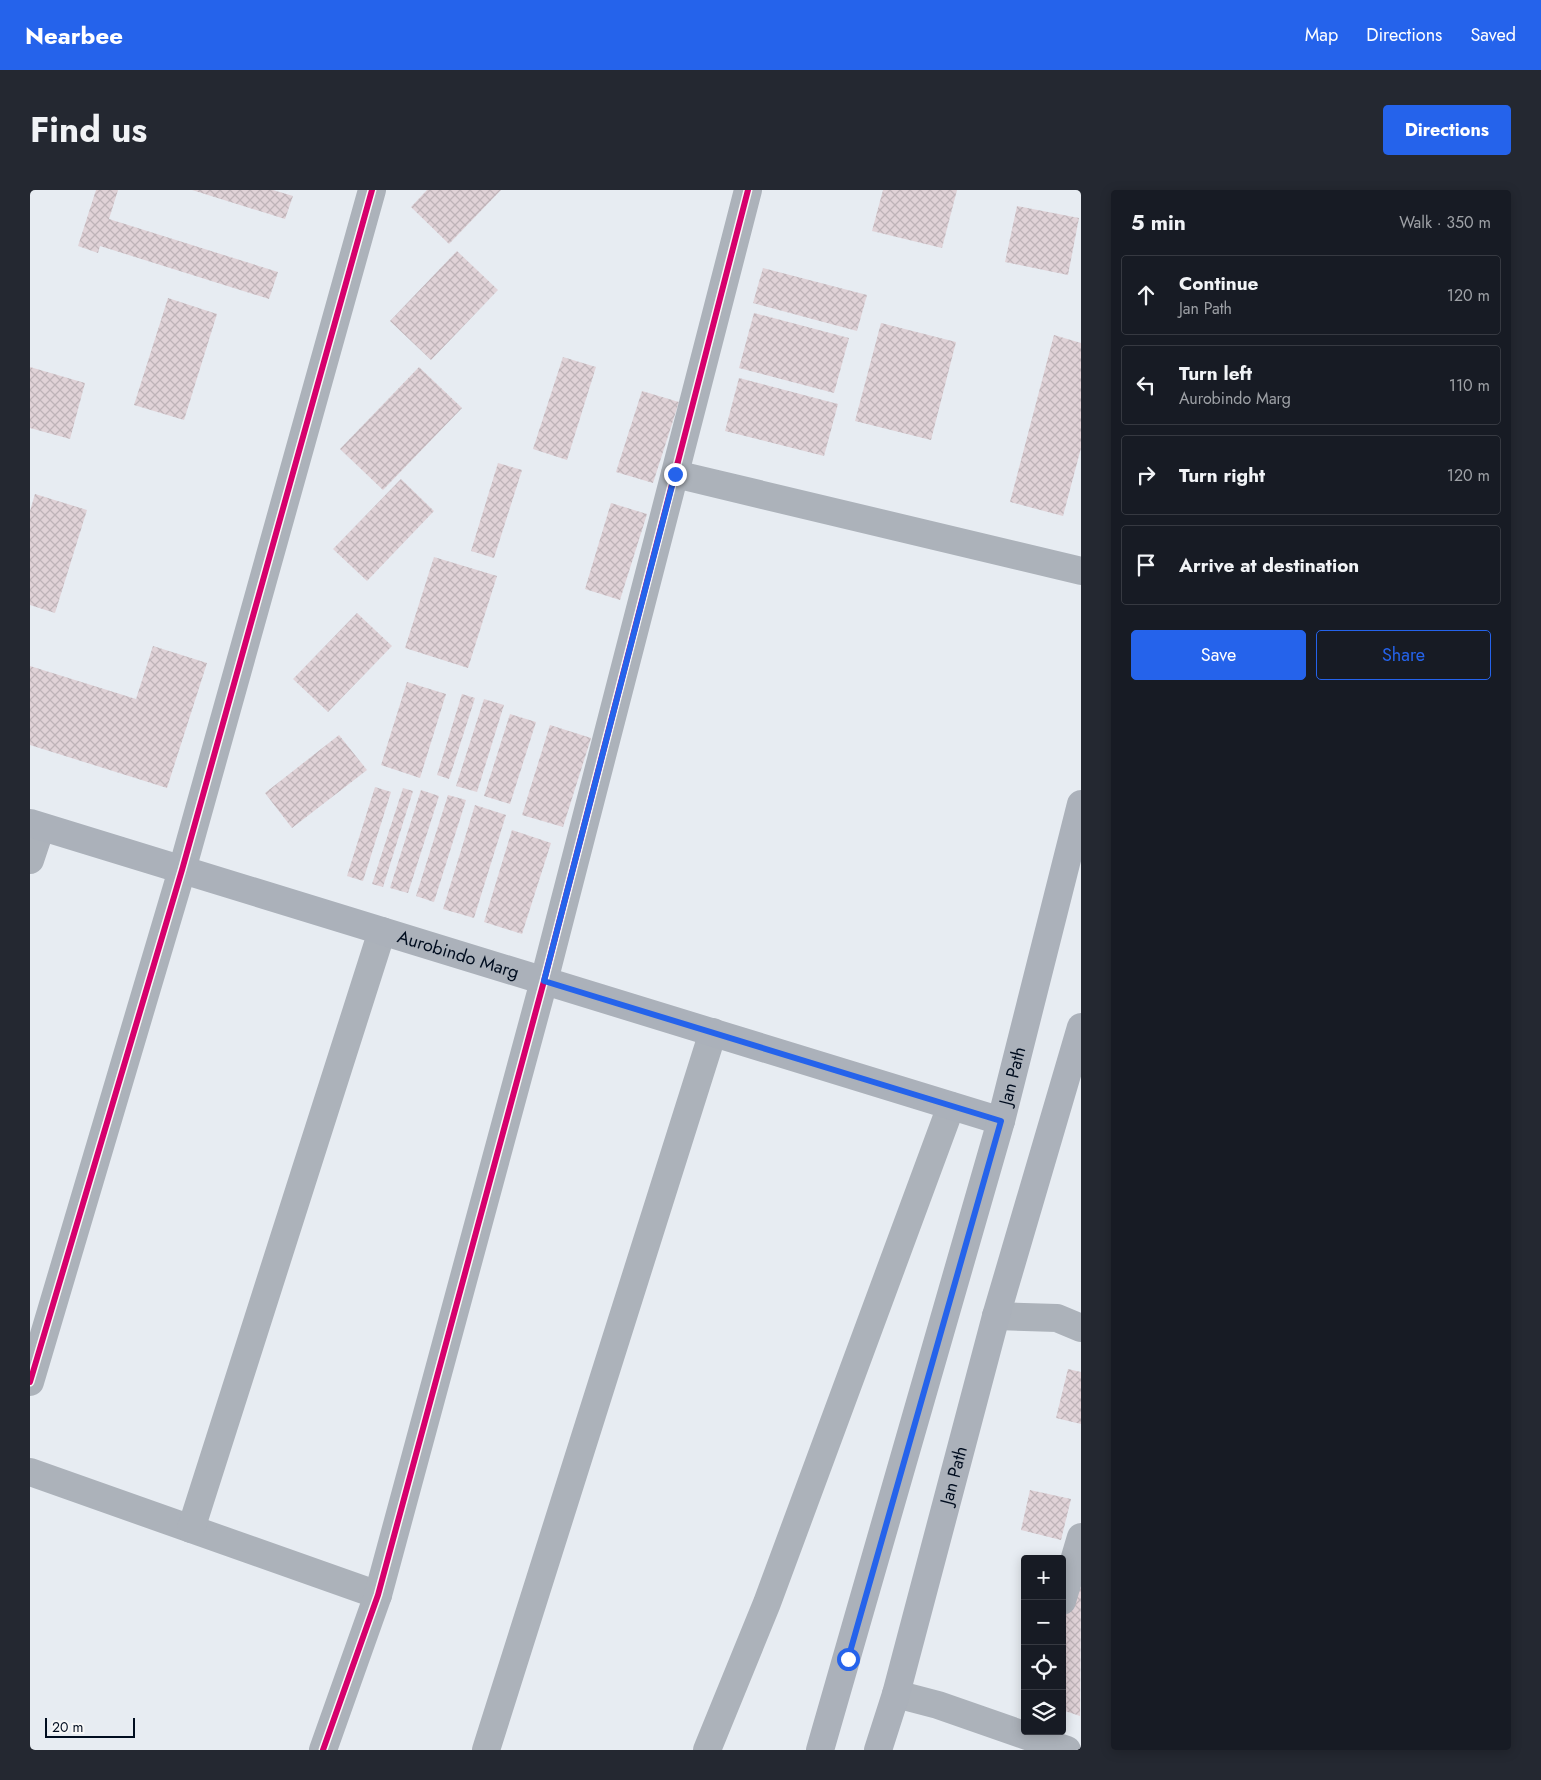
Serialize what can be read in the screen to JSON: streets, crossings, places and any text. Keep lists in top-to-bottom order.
{
  "streets": {
    "main road": ["Aurobindo Marg", "Jan Path"]
  },
  "crossings": [
    ["Aurobindo Marg", "Jan Path"]
  ],
  "scale_bar": "20 m",
  "page": {
    "header": "Nearbee",
    "nav": ["Map", "Directions", "Saved"],
    "title": "Find us",
    "buttons": [
      "Directions",
      ["Save", "Share"]
    ],
    "heading": ["5 min", "Walk · 350 m"],
    "list": [
      ["Continue", "Jan Path", "120 m"],
      ["Turn left", "Aurobindo Marg", "110 m"],
      ["Turn right", "120 m"],
      "Arrive at destination"
    ],
    "map_buttons": ["+", "−"],
    "scale": "20 m"
  }
}
